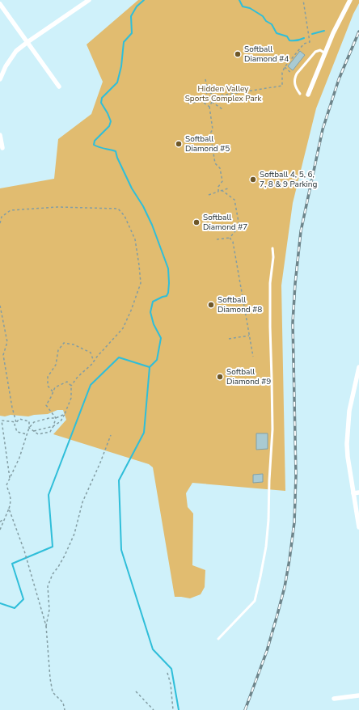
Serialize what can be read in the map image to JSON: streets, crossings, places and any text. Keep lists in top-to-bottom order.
{
  "parks": ["Hidden Valley Sports Complex Park"],
  "places": [
    "Softball Diamond #4",
    "Softball Diamond #5",
    "Softball 4, 5, 6, 7, 8 & 9 Parking",
    "Softball Diamond #7",
    "Softball Diamond #8",
    "Softball Diamond #9"
  ]
}
